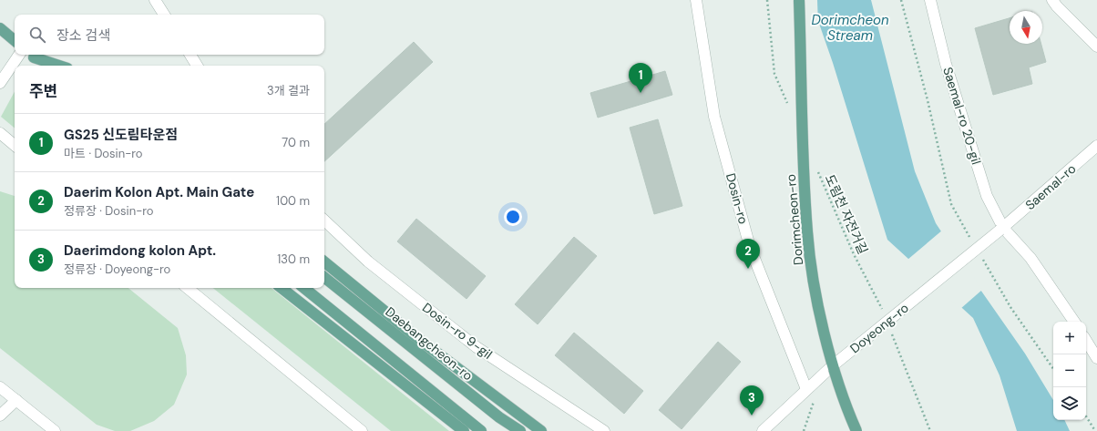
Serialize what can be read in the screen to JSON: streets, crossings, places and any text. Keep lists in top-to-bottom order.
{
  "streets": {
    "main road": ["Dorimcheon-ro", "Daebangcheon-ro"],
    "street": [
      "Saemal-ro 20-gil",
      "Saemal-ro",
      "Dosin-ro",
      "Doyeong-ro",
      "Dosin-ro 9-gil"
    ],
    "path": ["도림천 자전거길"]
  },
  "crossings": [
    ["Saemal-ro 20-gil", "Saemal-ro"],
    ["Saemal-ro 20-gil", "Doyeong-ro"],
    ["Saemal-ro", "Doyeong-ro"],
    ["Dosin-ro", "Doyeong-ro"]
  ],
  "water": ["Dorimcheon Stream"],
  "north": "bottom",
  "page": {
    "search": "장소 검색",
    "pins": ["1", "2", "3"],
    "heading": ["주변", "3개 결과"],
    "list": [
      {
        "mark": "1",
        "name": "GS25 신도림타운점",
        "note": "마트 · Dosin-ro",
        "value": "70 m"
      },
      {
        "mark": "2",
        "name": "Daerim Kolon Apt. Main Gate",
        "note": "정류장 · Dosin-ro",
        "value": "100 m"
      },
      {
        "mark": "3",
        "name": "Daerimdong kolon Apt.",
        "note": "정류장 · Doyeong-ro",
        "value": "130 m"
      }
    ],
    "map_buttons": ["+", "−"]
  }
}
